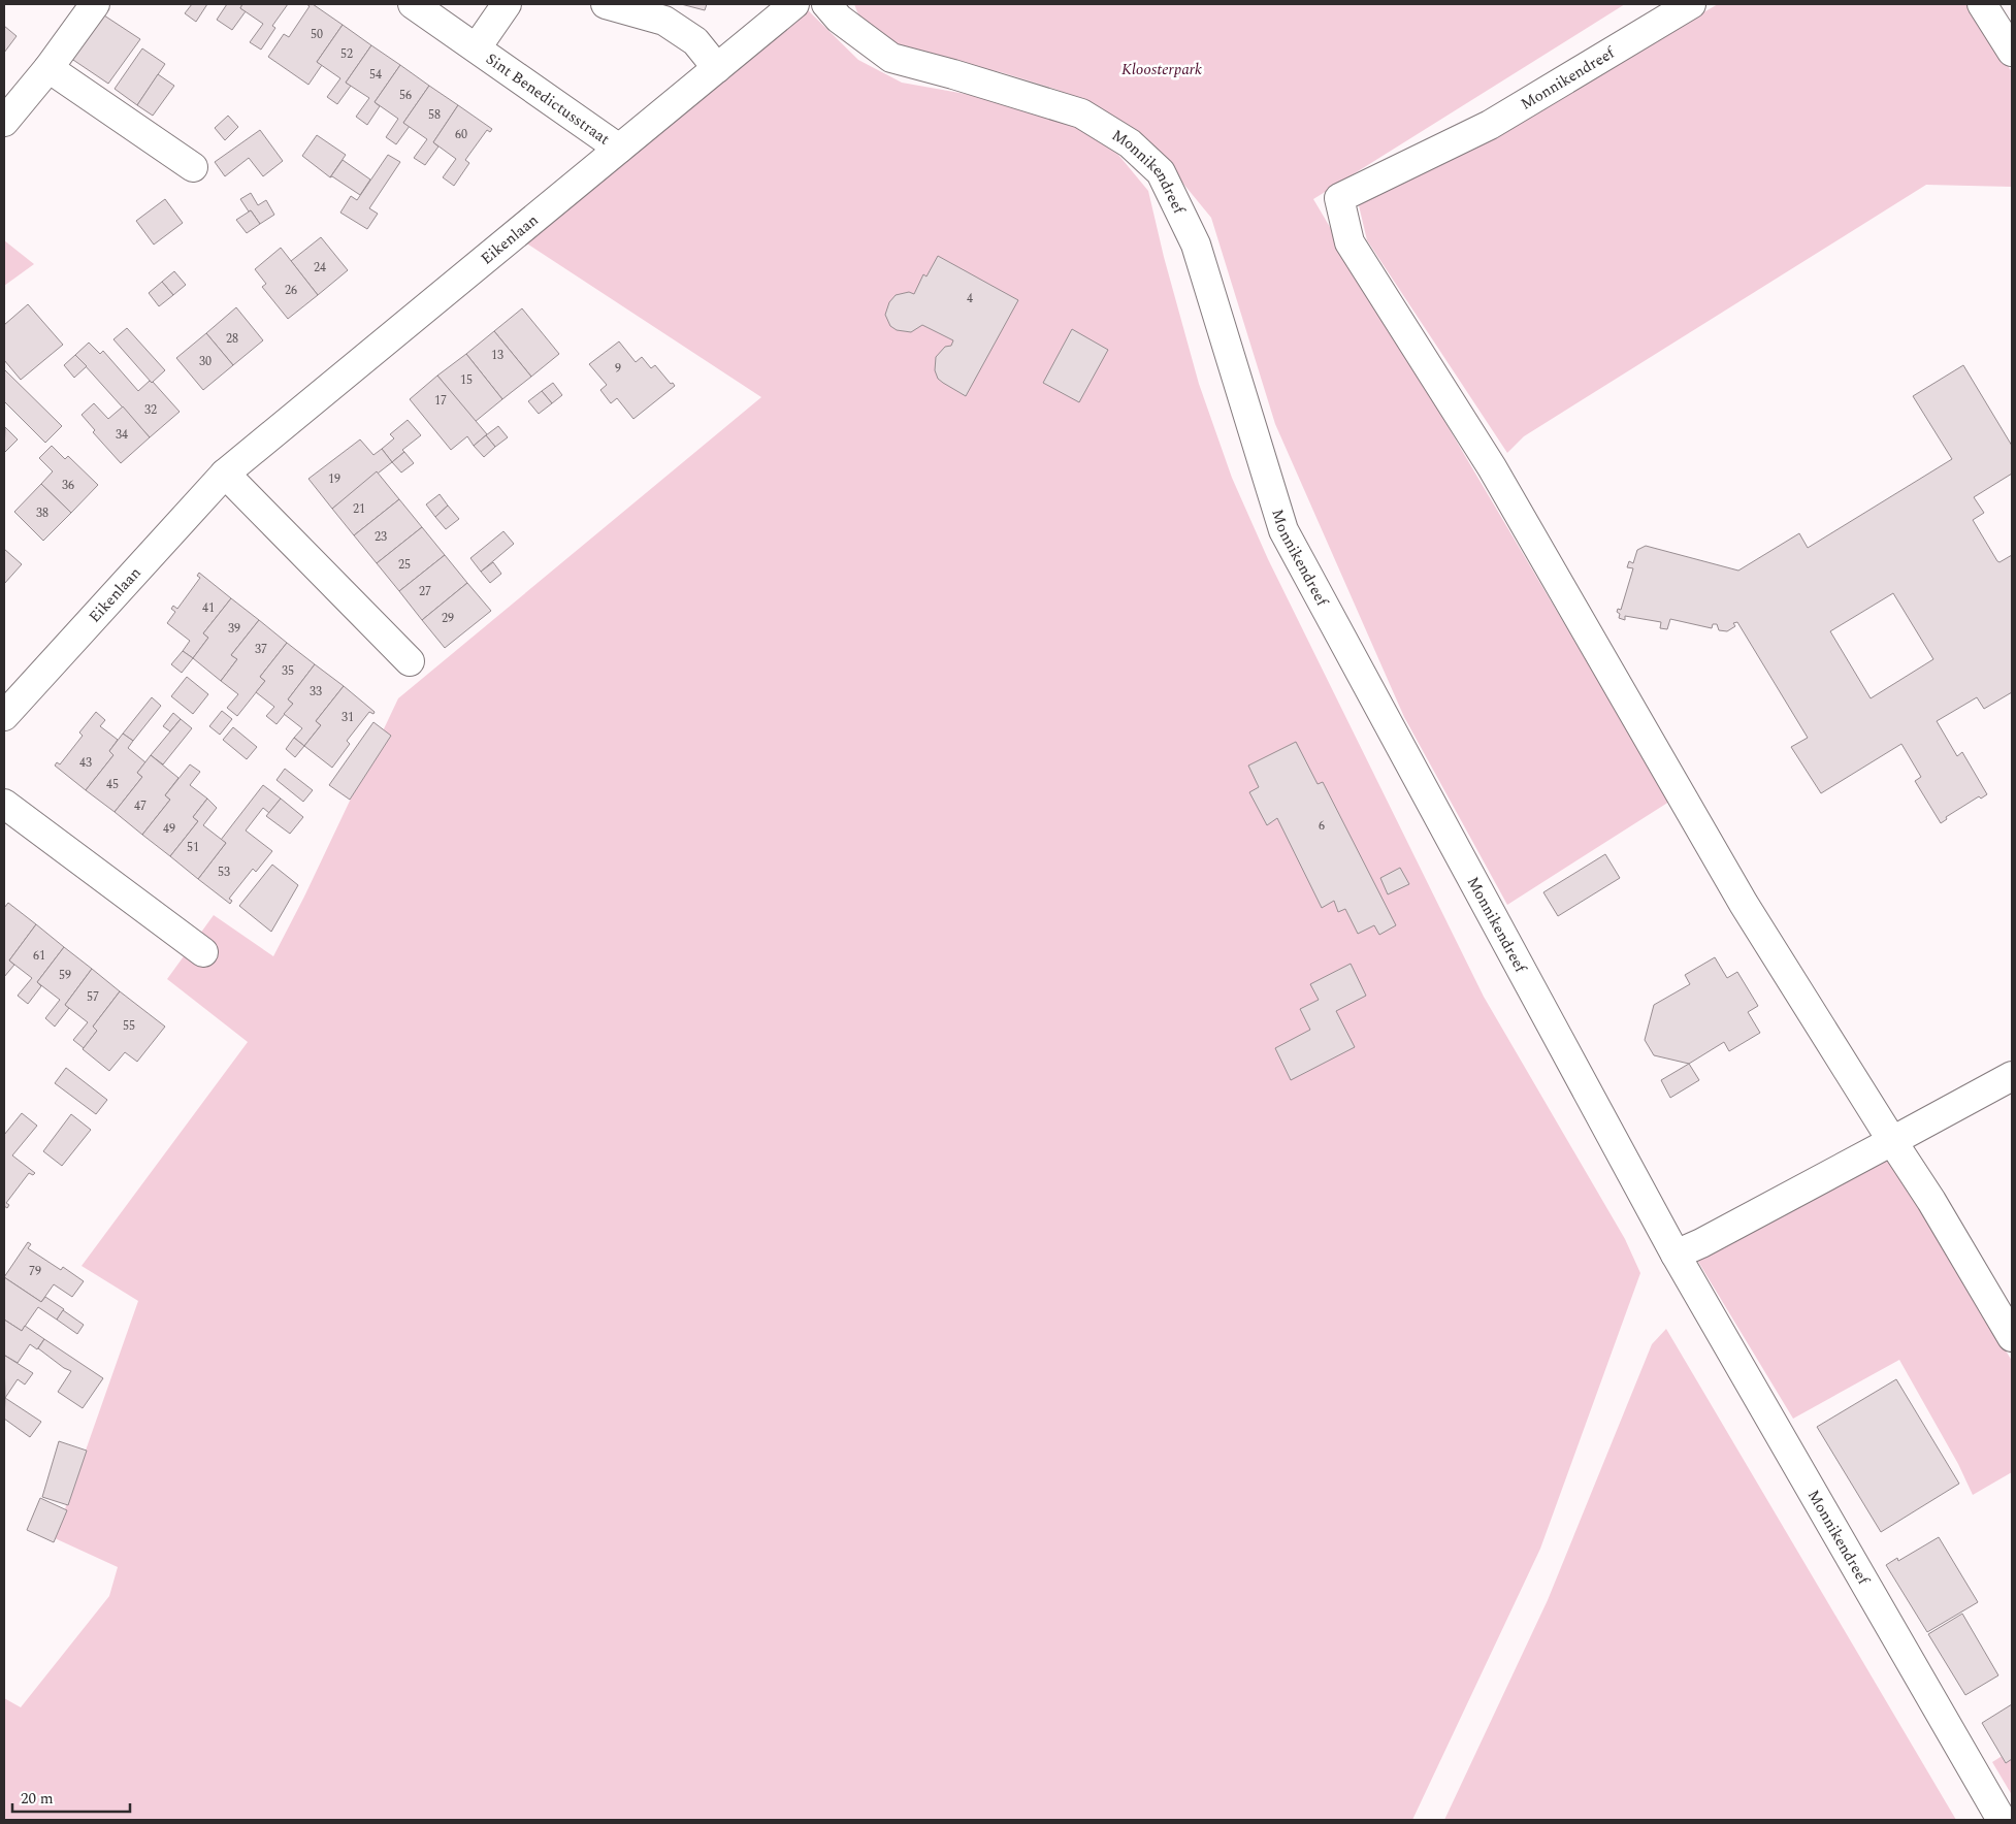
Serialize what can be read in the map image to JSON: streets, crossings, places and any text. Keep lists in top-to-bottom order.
{
  "streets": {
    "street": ["Monnikendreef", "Sint Benedictusstraat", "Eikenlaan"]
  },
  "crossings": [
    ["Sint Benedictusstraat", "Eikenlaan"]
  ],
  "parks": ["Kloosterpark"],
  "house_numbers": [
    "50",
    "52",
    "54",
    "56",
    "58",
    "60",
    "24",
    "26",
    "4",
    "28",
    "13",
    "30",
    "9",
    "15",
    "17",
    "32",
    "34",
    "19",
    "36",
    "21",
    "38",
    "23",
    "25",
    "27",
    "41",
    "29",
    "39",
    "37",
    "35",
    "33",
    "31",
    "43",
    "45",
    "47",
    "6",
    "49",
    "51",
    "53",
    "61",
    "59",
    "57",
    "55",
    "79"
  ],
  "scale_bar": "20 m"
}
